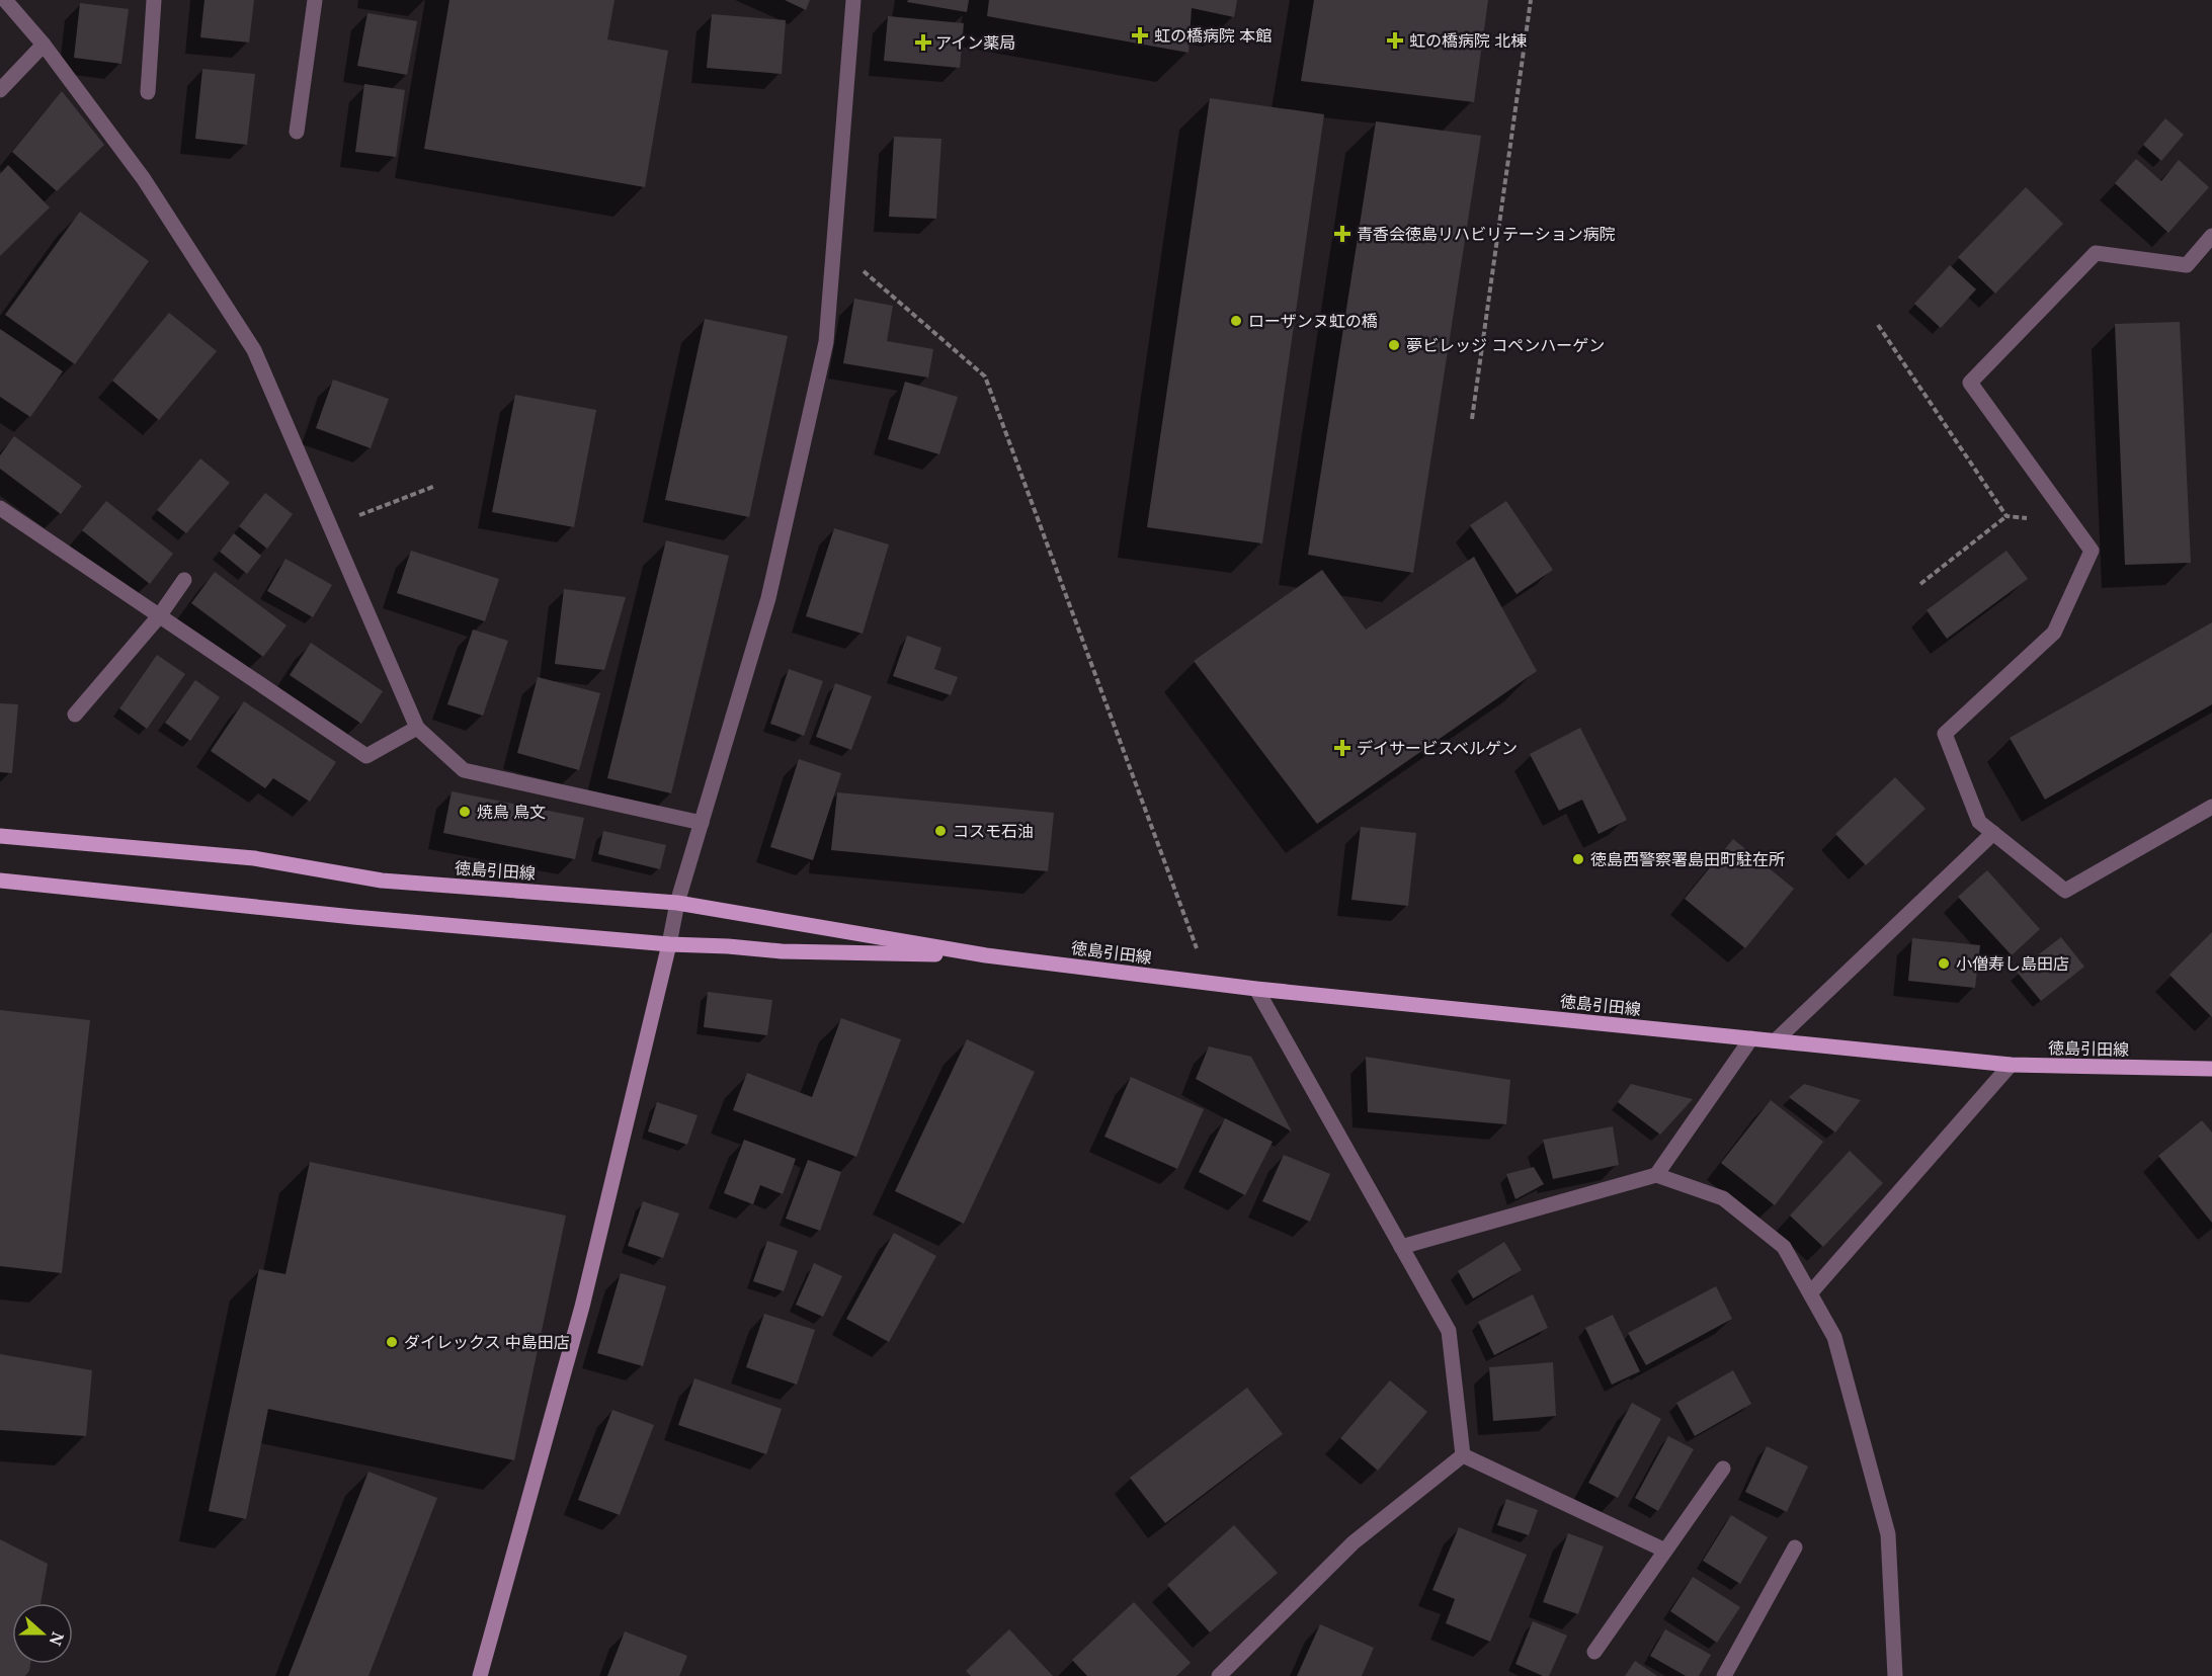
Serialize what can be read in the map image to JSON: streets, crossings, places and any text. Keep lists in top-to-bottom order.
{
  "streets": {
    "main road": ["徳島引田線"]
  },
  "places": {
    "health": [
      "虹の橋病院 本館",
      "虹の橋病院 北棟",
      "アイン薬局",
      "青香会徳島リハビリテーション病院",
      "デイサービスベルゲン"
    ],
    "other": [
      "ローザンヌ虹の橋",
      "夢ビレッジ コペンハーゲン",
      "焼鳥 鳥文",
      "コスモ石油",
      "徳島西警察署島田町駐在所",
      "小僧寿し島田店",
      "ダイレックス 中島田店"
    ]
  },
  "north": "right"
}
